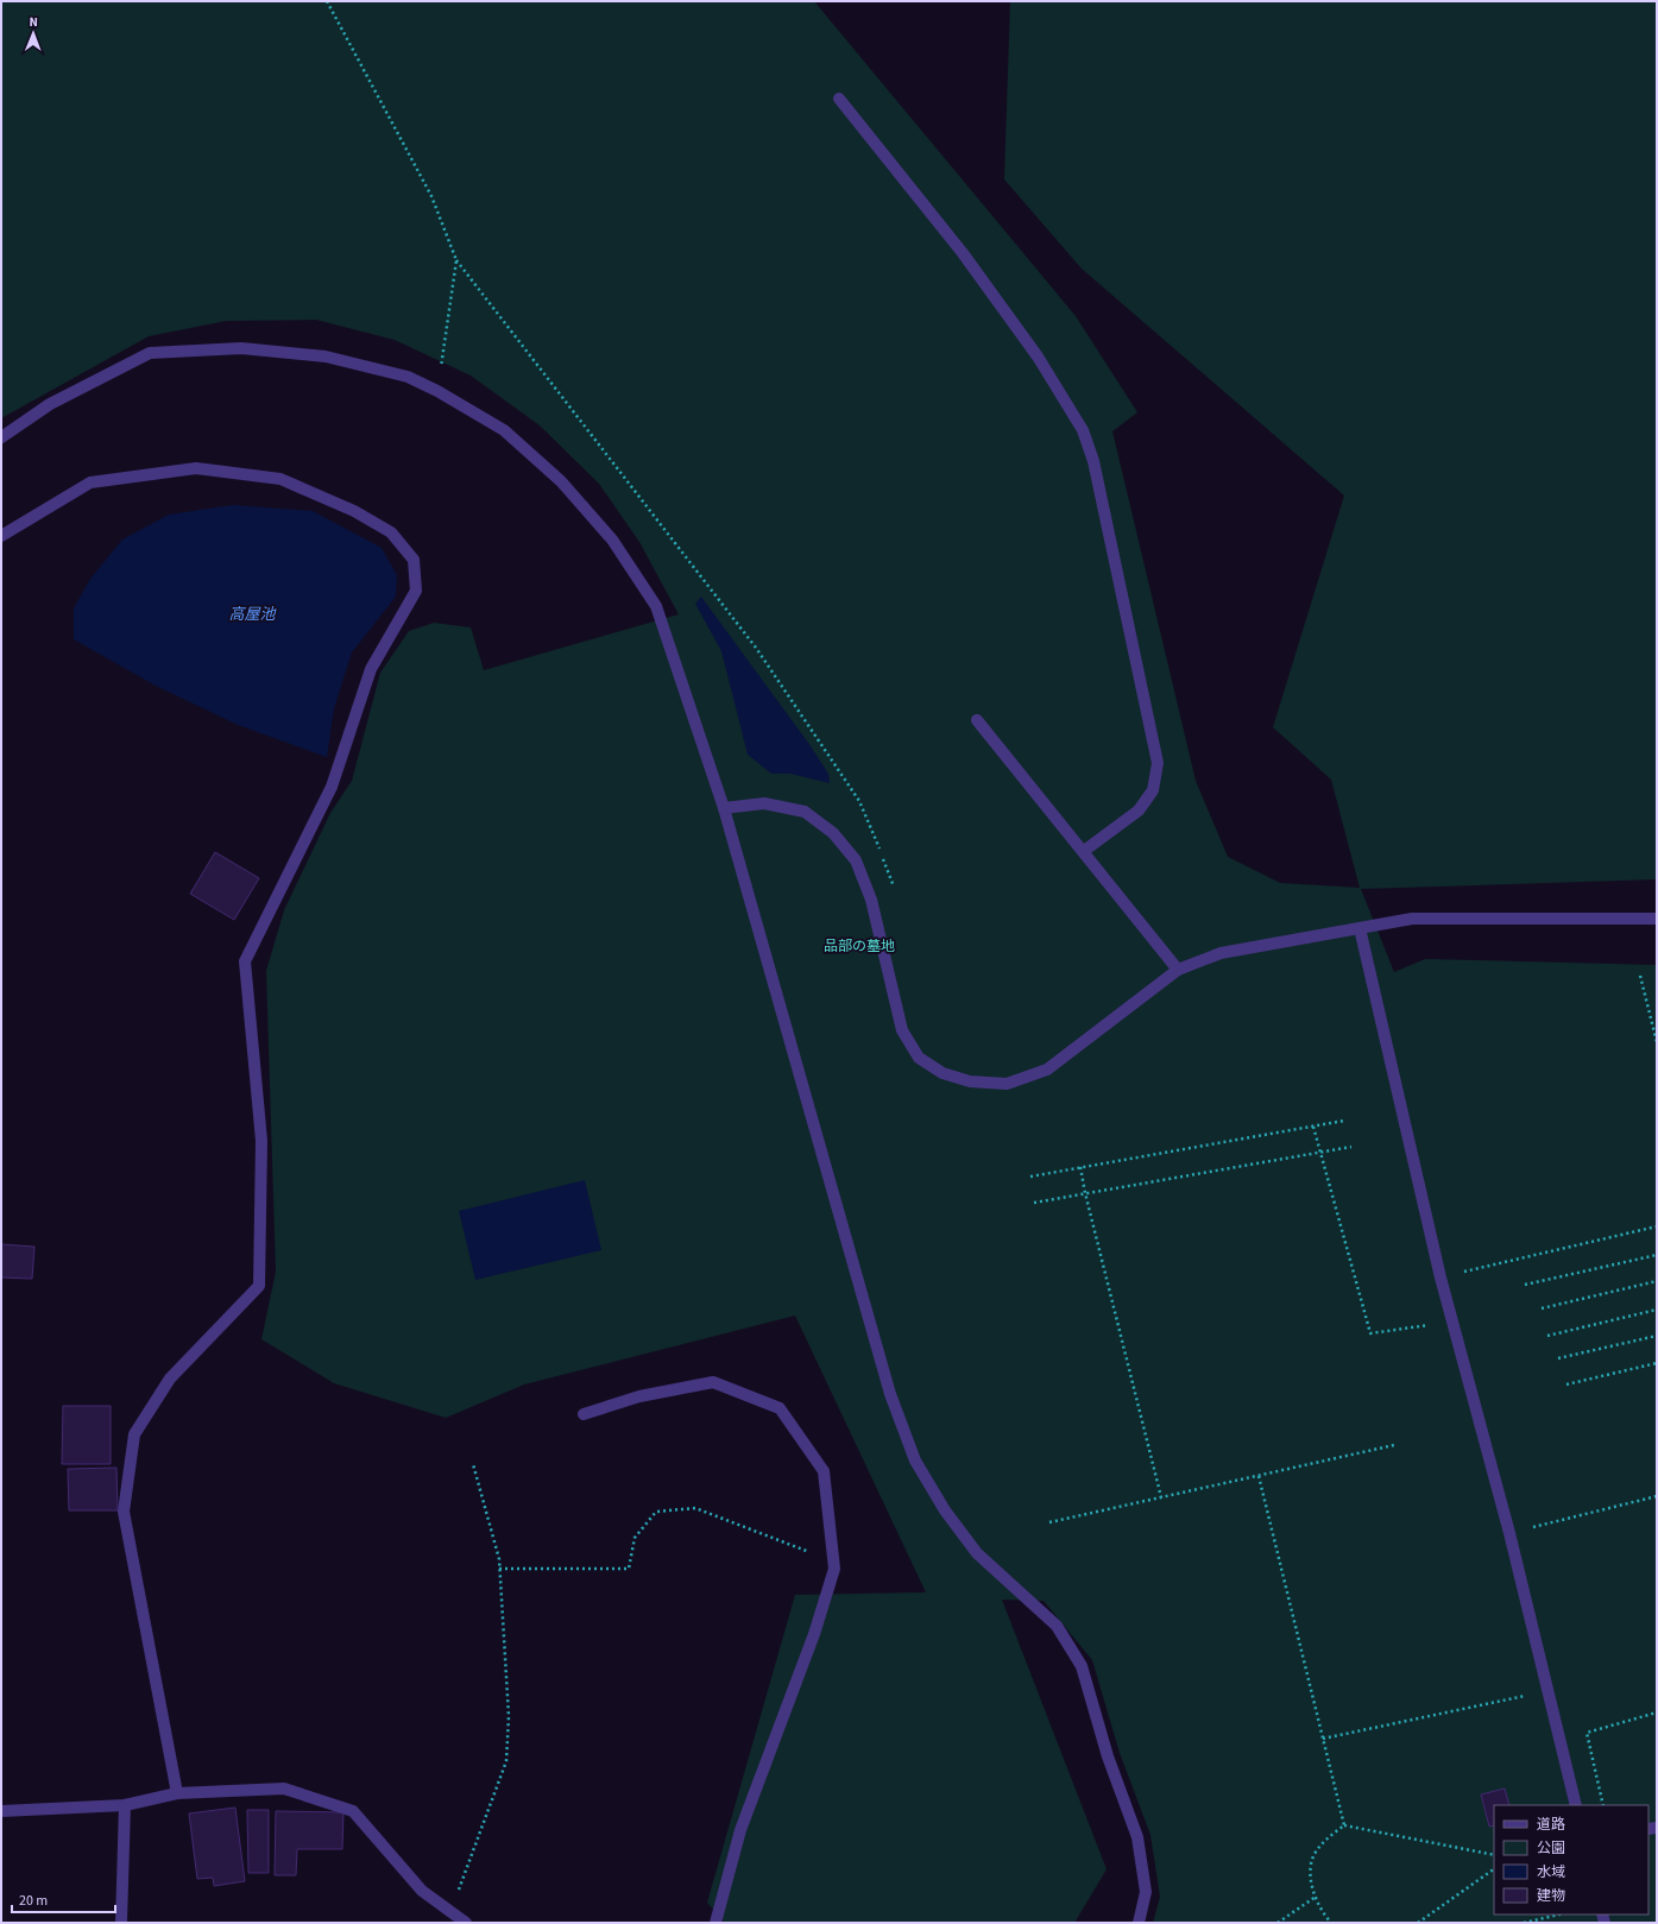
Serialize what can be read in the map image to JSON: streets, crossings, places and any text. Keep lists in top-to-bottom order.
{
  "water": ["高屋池"],
  "parks": ["品部の墓地"],
  "legend": [
    "道路",
    "公園",
    "水域",
    "建物"
  ],
  "scale_bar": "20 m",
  "north": "top"
}
